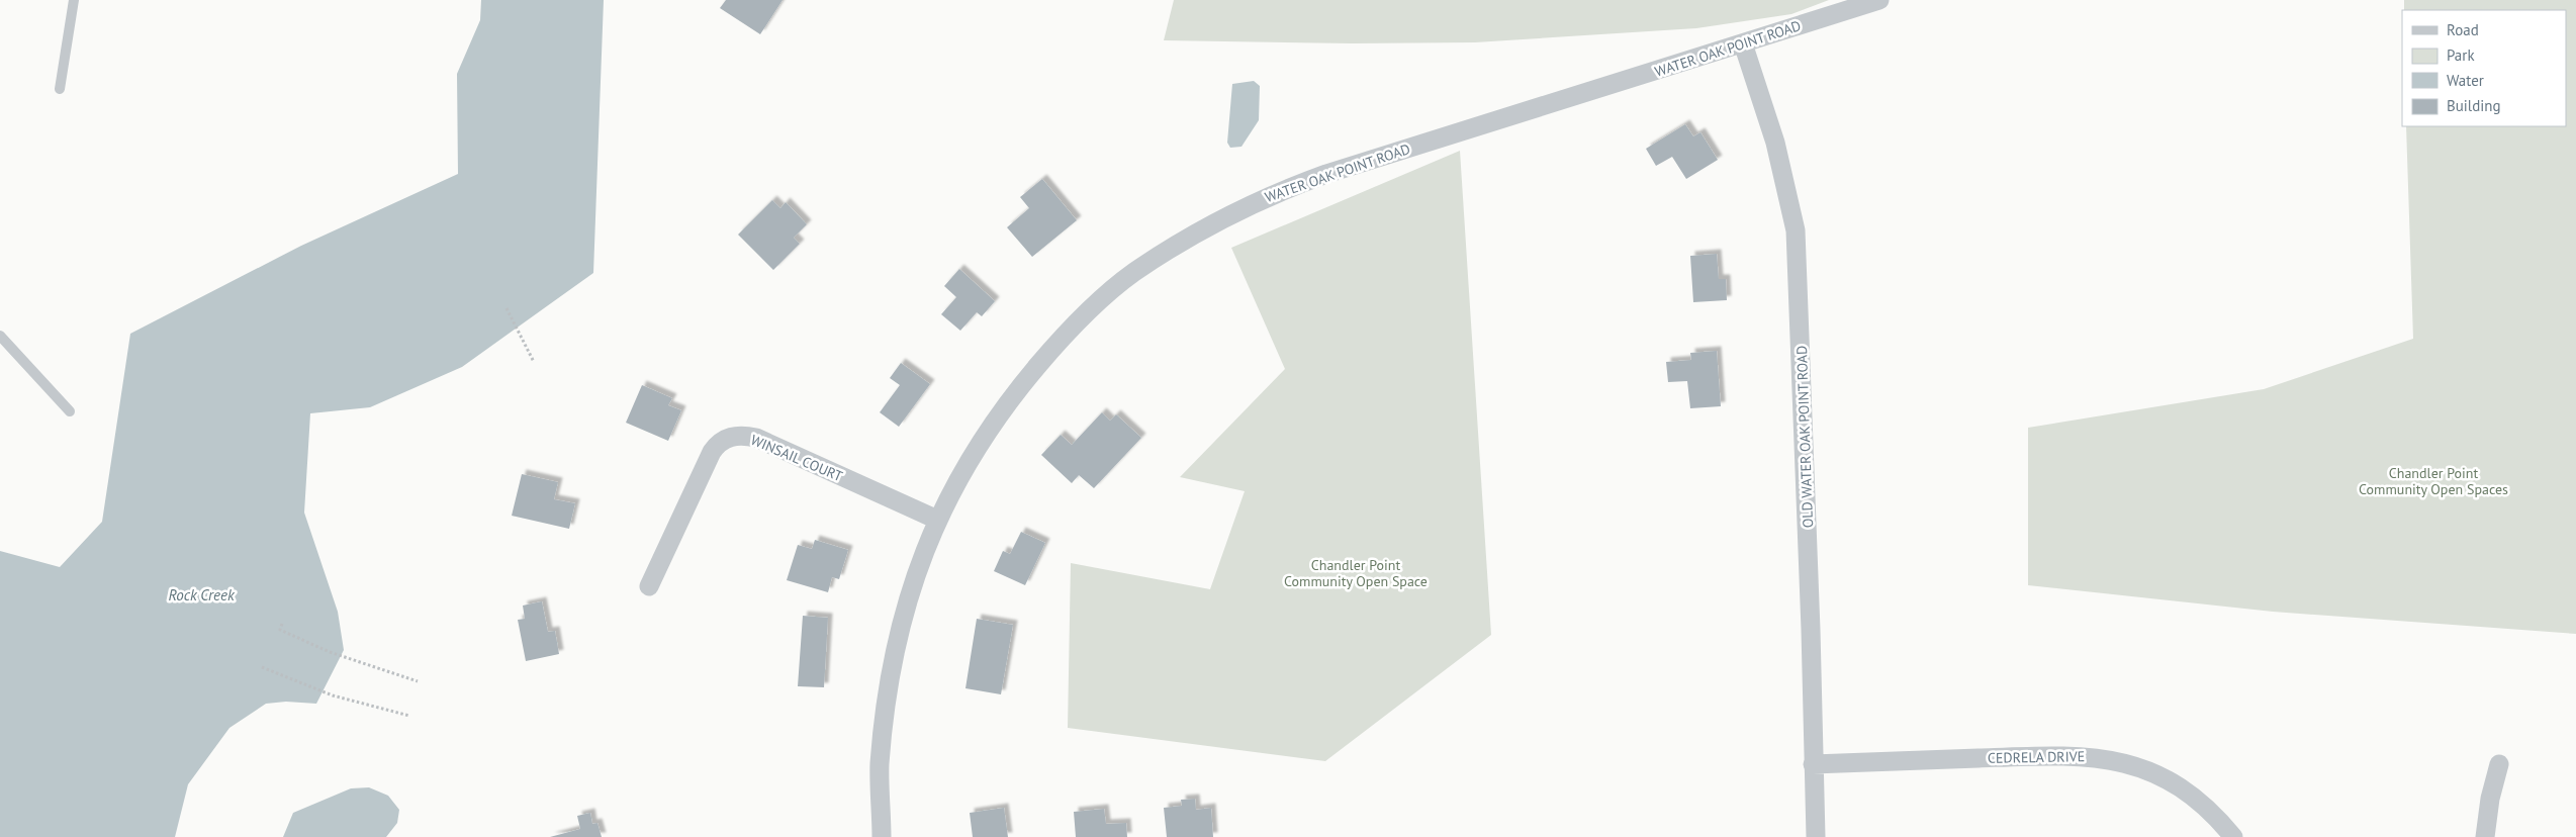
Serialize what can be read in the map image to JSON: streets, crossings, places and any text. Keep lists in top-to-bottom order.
{
  "streets": {
    "street": [
      "WATER OAK POINT ROAD",
      "OLD WATER OAK POINT ROAD",
      "WINSAIL COURT",
      "CEDRELA DRIVE"
    ]
  },
  "crossings": [
    ["WATER OAK POINT ROAD", "OLD WATER OAK POINT ROAD"],
    ["WATER OAK POINT ROAD", "WINSAIL COURT"],
    ["OLD WATER OAK POINT ROAD", "CEDRELA DRIVE"]
  ],
  "water": ["Rock Creek"],
  "parks": ["Chandler Point Community Open Spaces", "Chandler Point Community Open Space"],
  "legend": [
    "Road",
    "Park",
    "Water",
    "Building"
  ]
}
